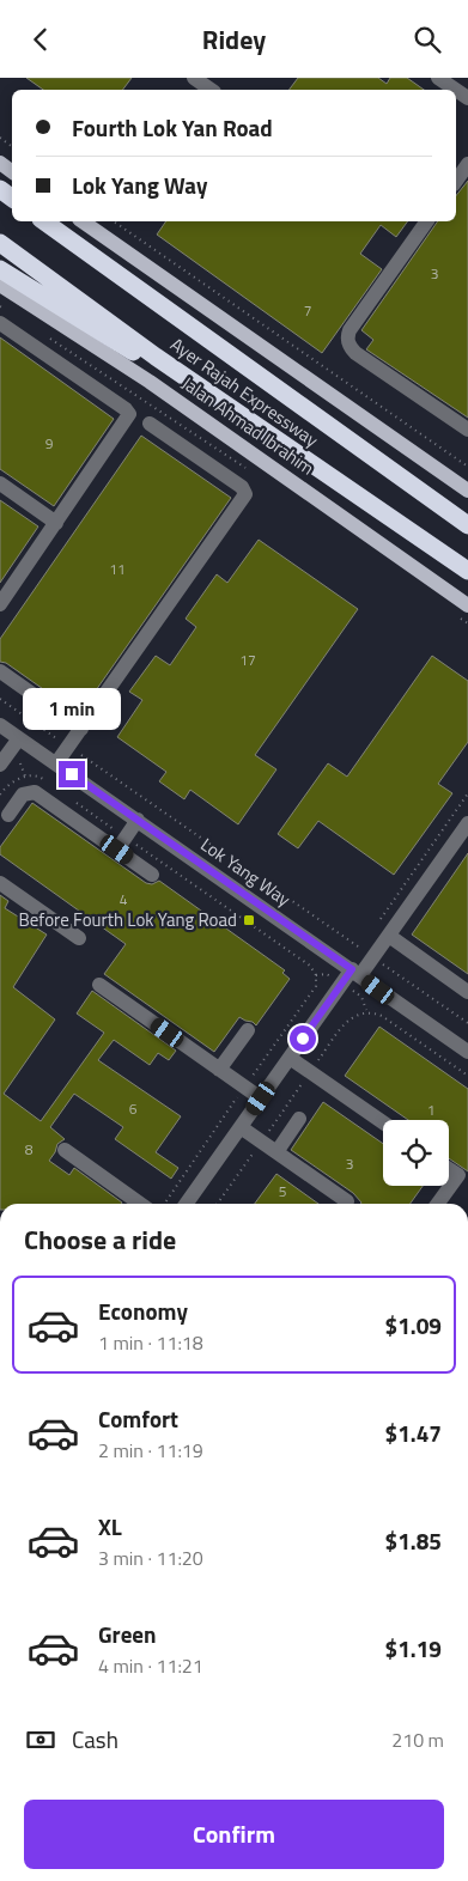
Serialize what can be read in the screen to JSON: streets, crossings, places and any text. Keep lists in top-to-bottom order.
{
  "streets": {
    "highway": ["Ayer Rajah Expressway"],
    "main road": ["Jalan Ahmad Ibrahim"],
    "street": ["Lok Yang Way"]
  },
  "places": {
    "transit": ["Before Fourth Lok Yang Road"]
  },
  "house_numbers": [
    "3",
    "7",
    "9",
    "11",
    "17",
    "4",
    "6",
    "1",
    "8",
    "3",
    "5"
  ],
  "page": {
    "header": "Ridey",
    "banner": ["Fourth Lok Yan Road", "Lok Yang Way"],
    "bubble": "1 min",
    "heading": "Choose a ride",
    "list": [
      {
        "name": "Economy",
        "note": "1 min · 11:18",
        "value": "$1.09"
      },
      {
        "name": "Comfort",
        "note": "2 min · 11:19",
        "value": "$1.47"
      },
      {
        "name": "XL",
        "note": "3 min · 11:20",
        "value": "$1.85"
      },
      {
        "name": "Green",
        "note": "4 min · 11:21",
        "value": "$1.19"
      }
    ],
    "pay": ["Cash", "210 m"],
    "buttons": "Confirm"
  }
}
